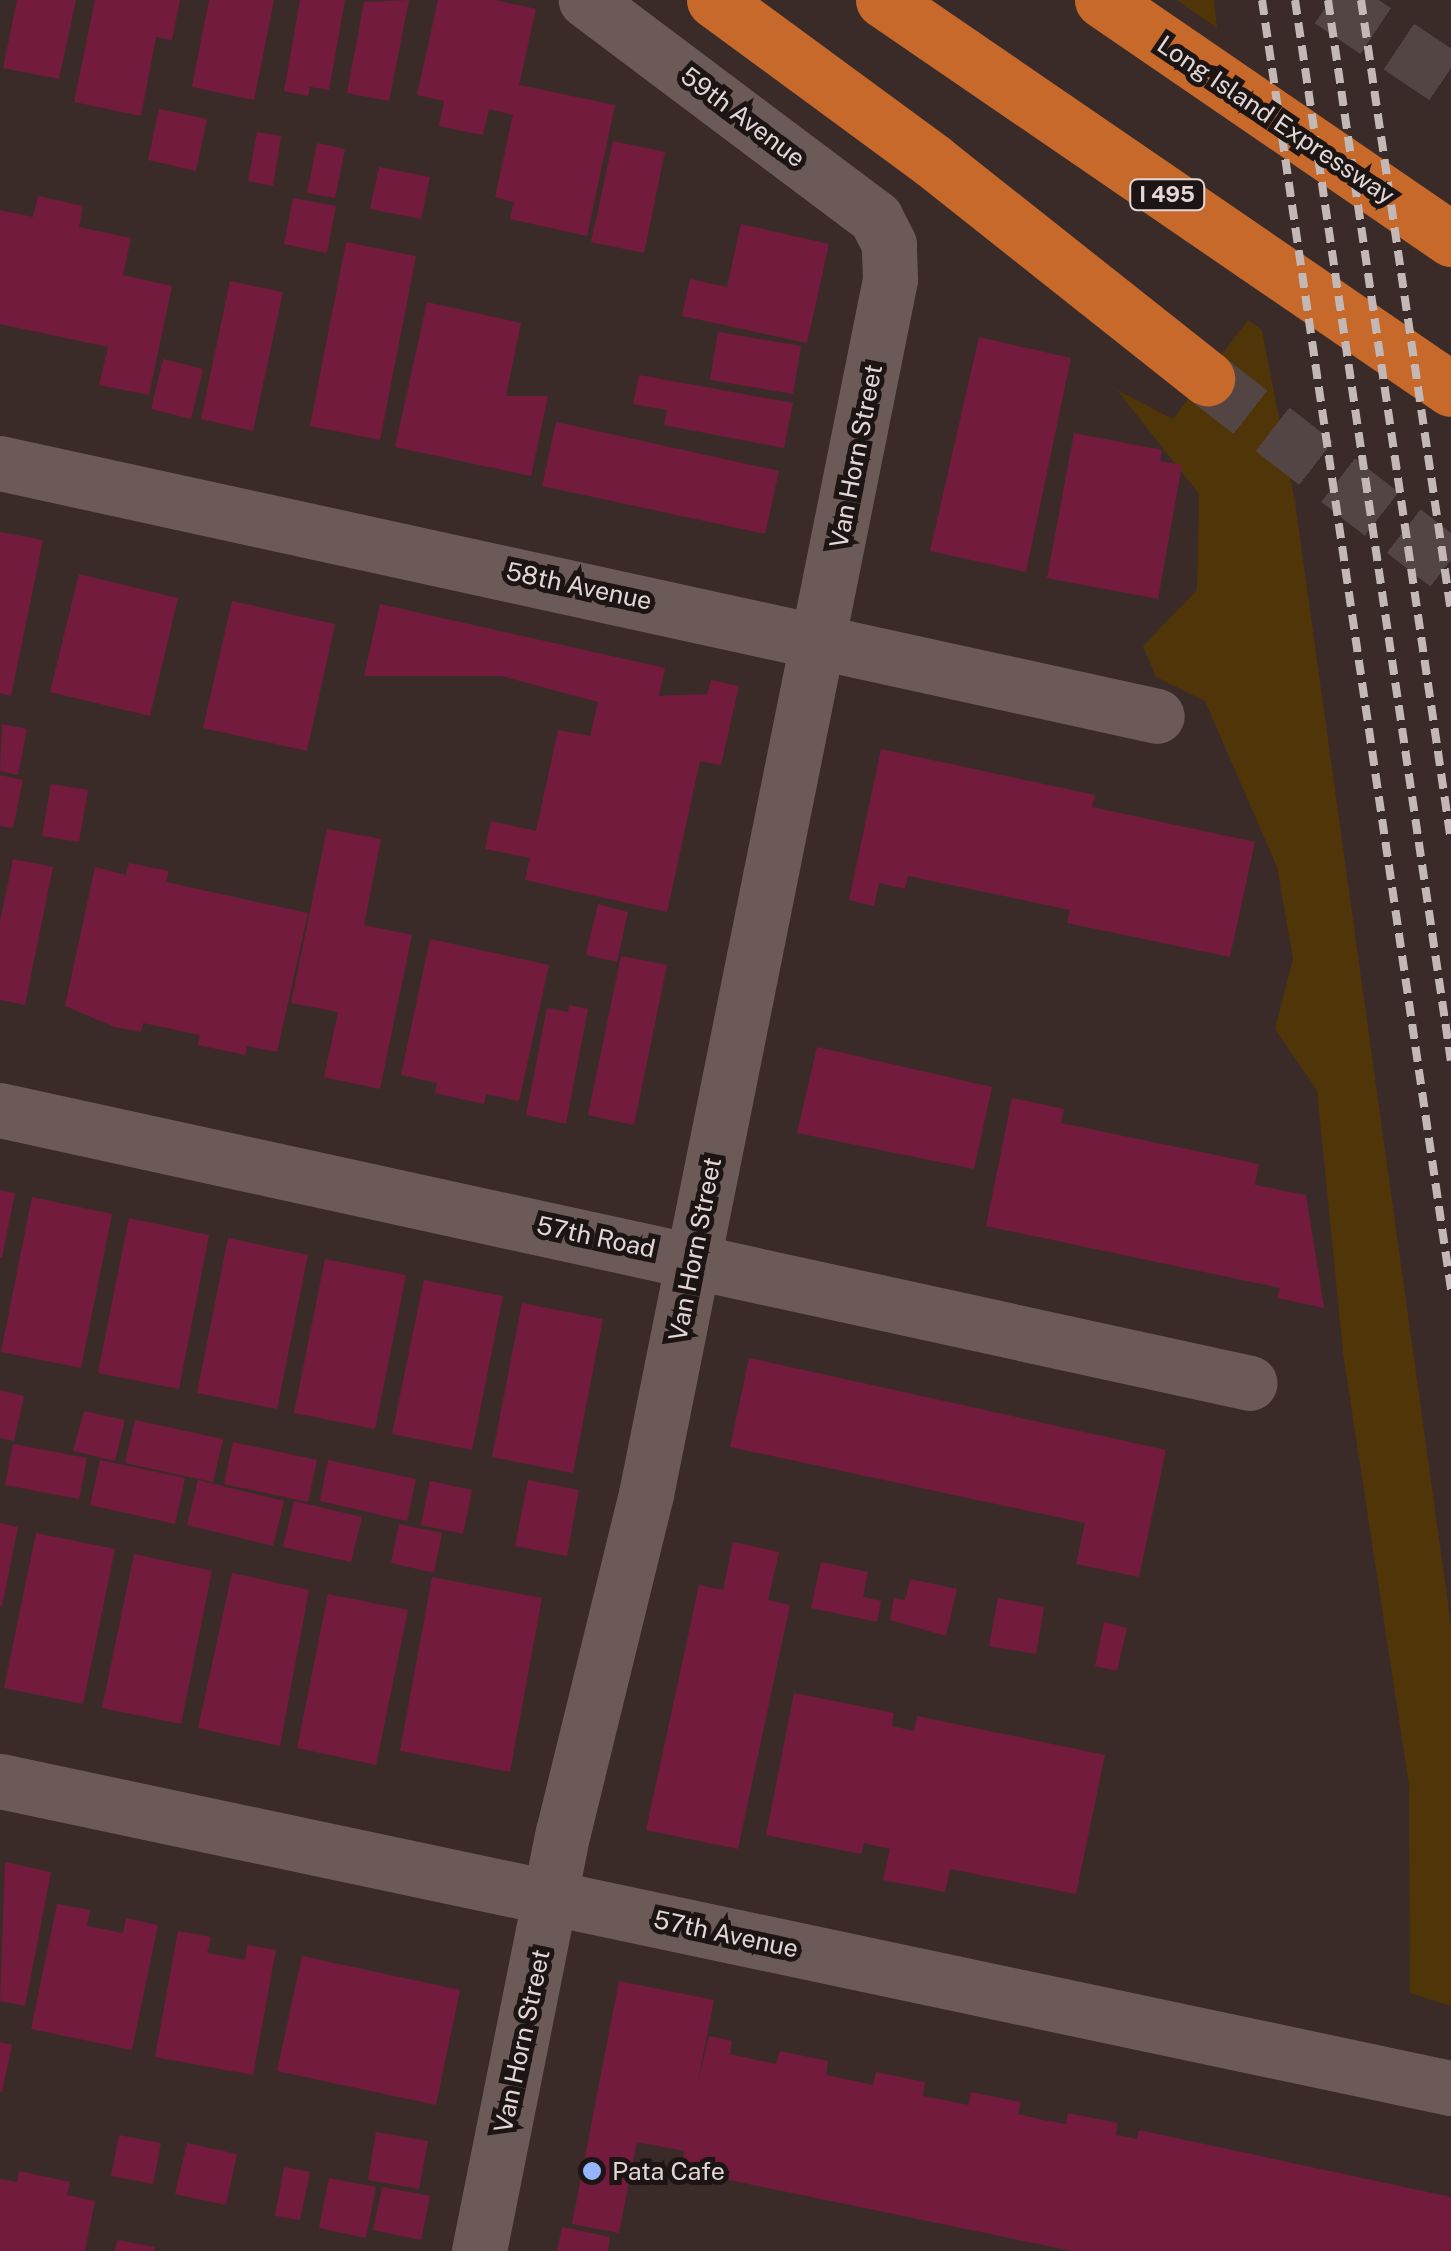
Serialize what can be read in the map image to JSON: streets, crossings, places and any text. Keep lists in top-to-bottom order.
{
  "streets": {
    "highway": ["Long Island Expressway", "I 495"],
    "street": [
      "59th Avenue",
      "Van Horn Street",
      "58th Avenue",
      "57th Road",
      "57th Avenue"
    ]
  },
  "crossings": [
    ["59th Avenue", "Van Horn Street"],
    ["Van Horn Street", "58th Avenue"],
    ["Van Horn Street", "57th Road"],
    ["Van Horn Street", "57th Avenue"]
  ],
  "places": ["Pata Cafe"]
}
